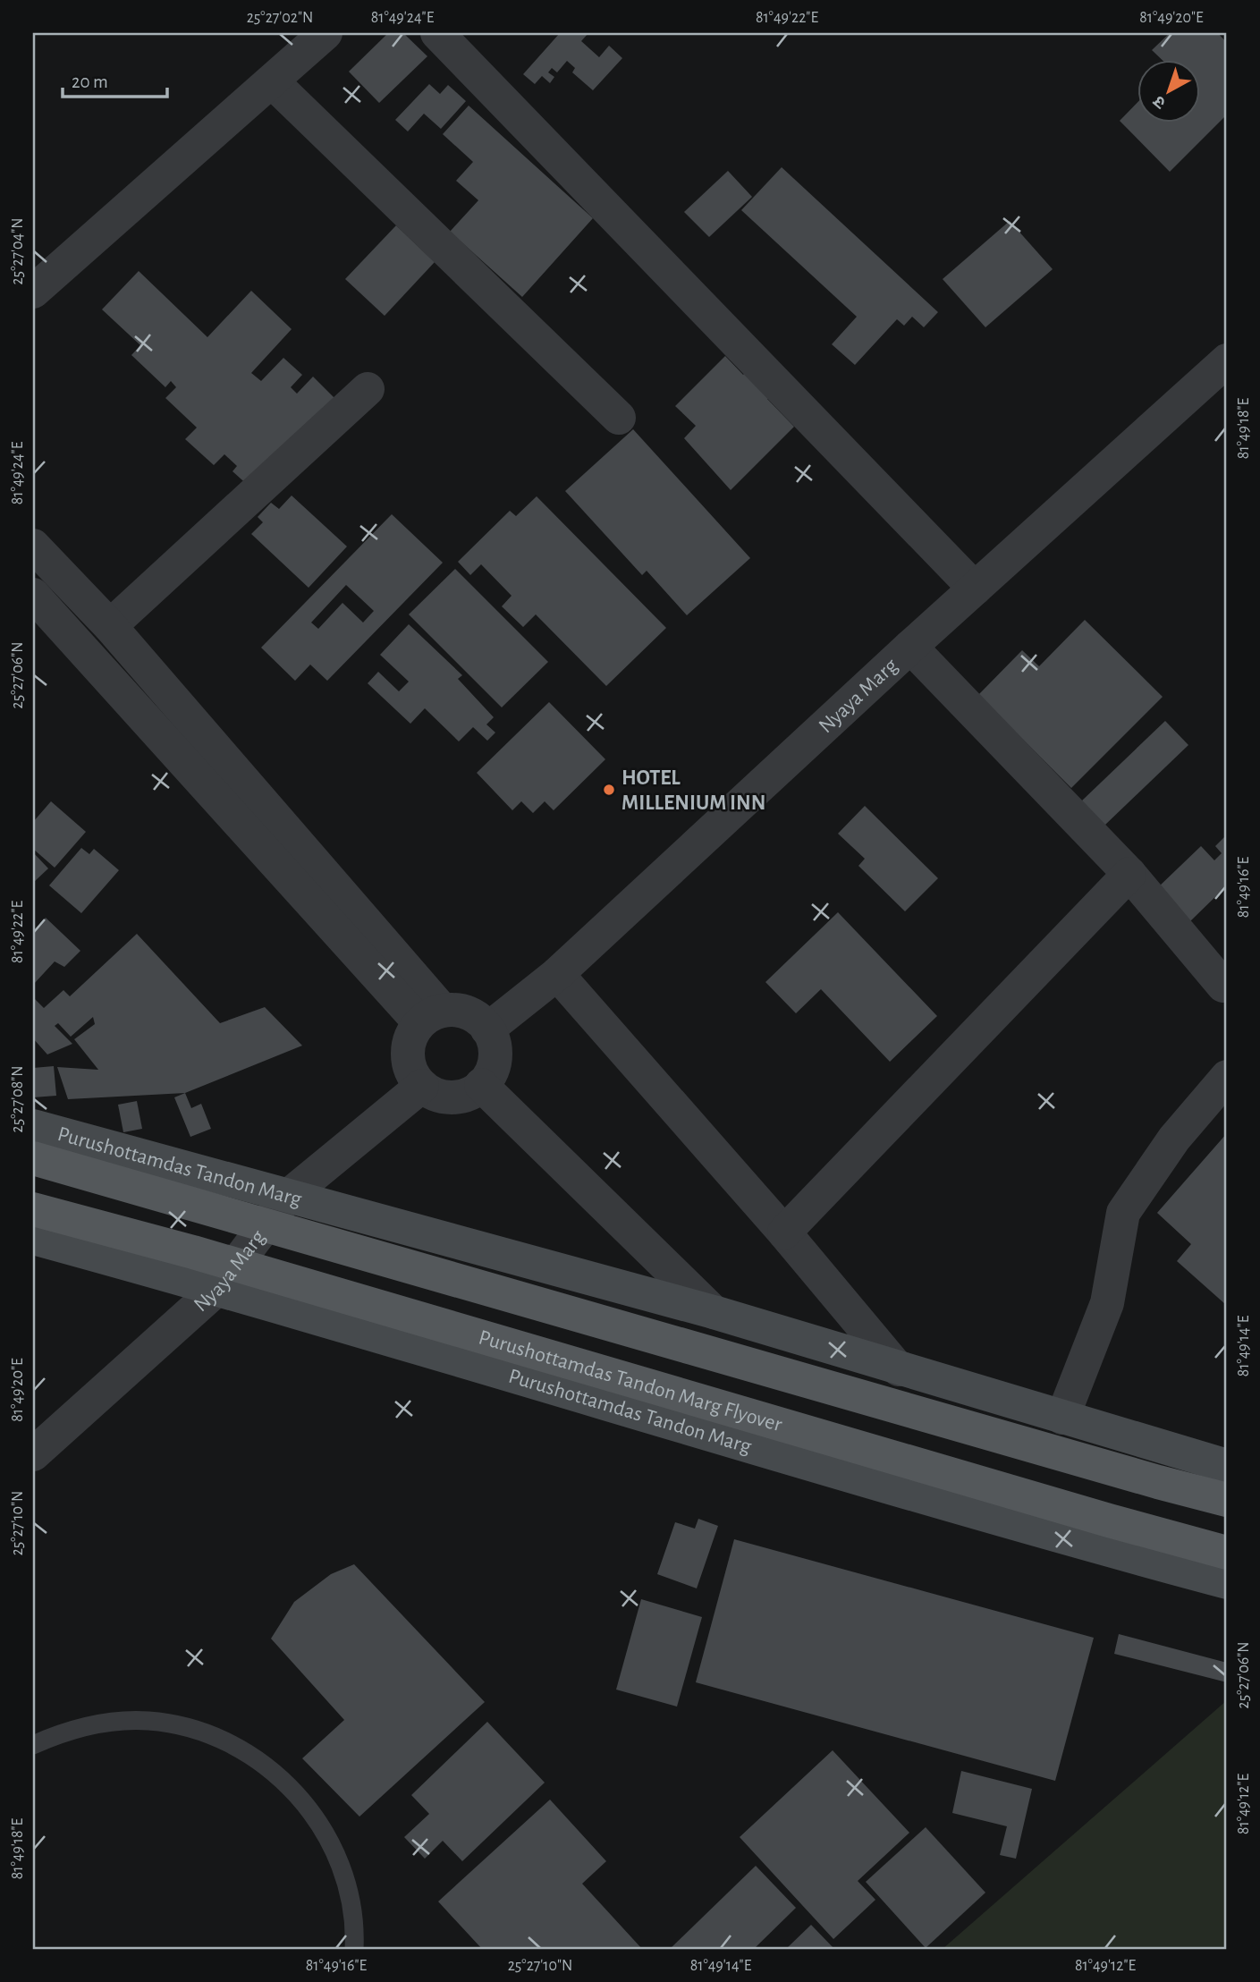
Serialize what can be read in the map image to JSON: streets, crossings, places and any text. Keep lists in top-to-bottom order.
{
  "streets": {
    "main road": ["Purushottamdas Tandon Marg", "Purushottamdas Tandon Marg Flyover"],
    "street": ["Nyaya Marg"]
  },
  "crossings": [
    ["Nyaya Marg", "Purushottamdas Tandon Marg"]
  ],
  "places": ["HOTEL MILLENIUM INN"],
  "scale_bar": "20 m",
  "north": "bottom left",
  "coordinates": [
    "25°27'02\"N",
    "81°49'24\"E",
    "81°49'22\"E",
    "81°49'20\"E",
    "25°27'04\"N",
    "81°49'18\"E",
    "25°27'06\"N",
    "81°49'16\"E",
    "25°27'08\"N",
    "81°49'14\"E",
    "25°27'10\"N",
    "81°49'12\"E"
  ]
}
